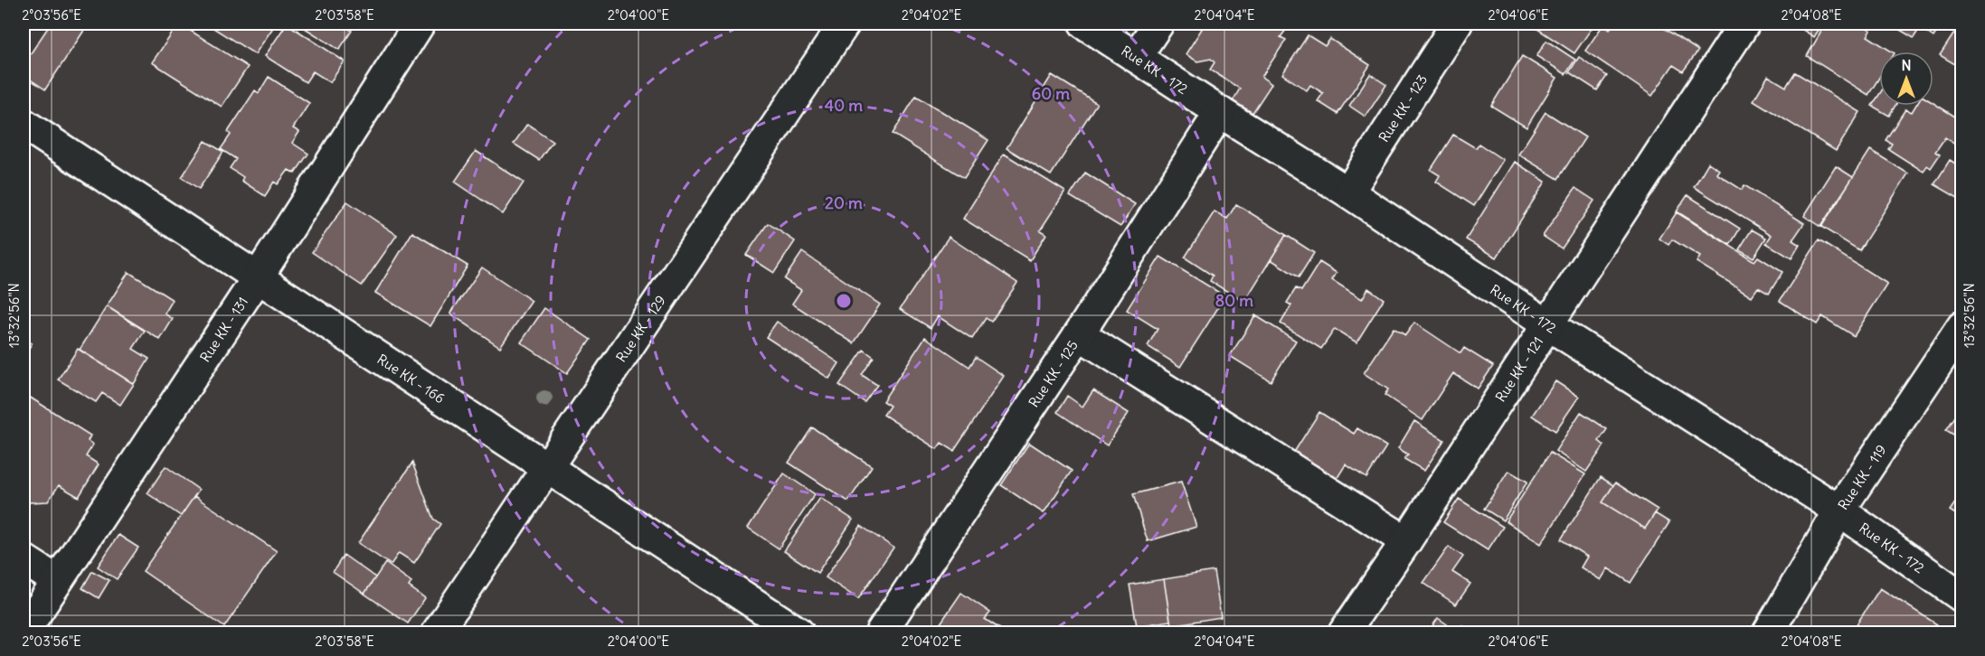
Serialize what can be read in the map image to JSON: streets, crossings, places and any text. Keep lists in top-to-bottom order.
{
  "streets": {
    "street": [
      "Rue KK - 172",
      "Rue KK - 123",
      "Rue KK - 129",
      "Rue KK - 131",
      "Rue KK - 121",
      "Rue KK - 125",
      "Rue KK - 166",
      "Rue KK - 119"
    ]
  },
  "crossings": [
    ["Rue KK - 172", "Rue KK - 123"],
    ["Rue KK - 172", "Rue KK - 121"],
    ["Rue KK - 172", "Rue KK - 125"],
    ["Rue KK - 172", "Rue KK - 119"],
    ["Rue KK - 129", "Rue KK - 166"],
    ["Rue KK - 131", "Rue KK - 166"]
  ],
  "north": "top",
  "coordinates": [
    "2°03'56\"E",
    "2°03'58\"E",
    "2°04'00\"E",
    "2°04'02\"E",
    "2°04'04\"E",
    "2°04'06\"E",
    "2°04'08\"E",
    "13°32'56\"N"
  ],
  "rings": [
    "60 m",
    "40 m",
    "20 m",
    "80 m"
  ]
}
